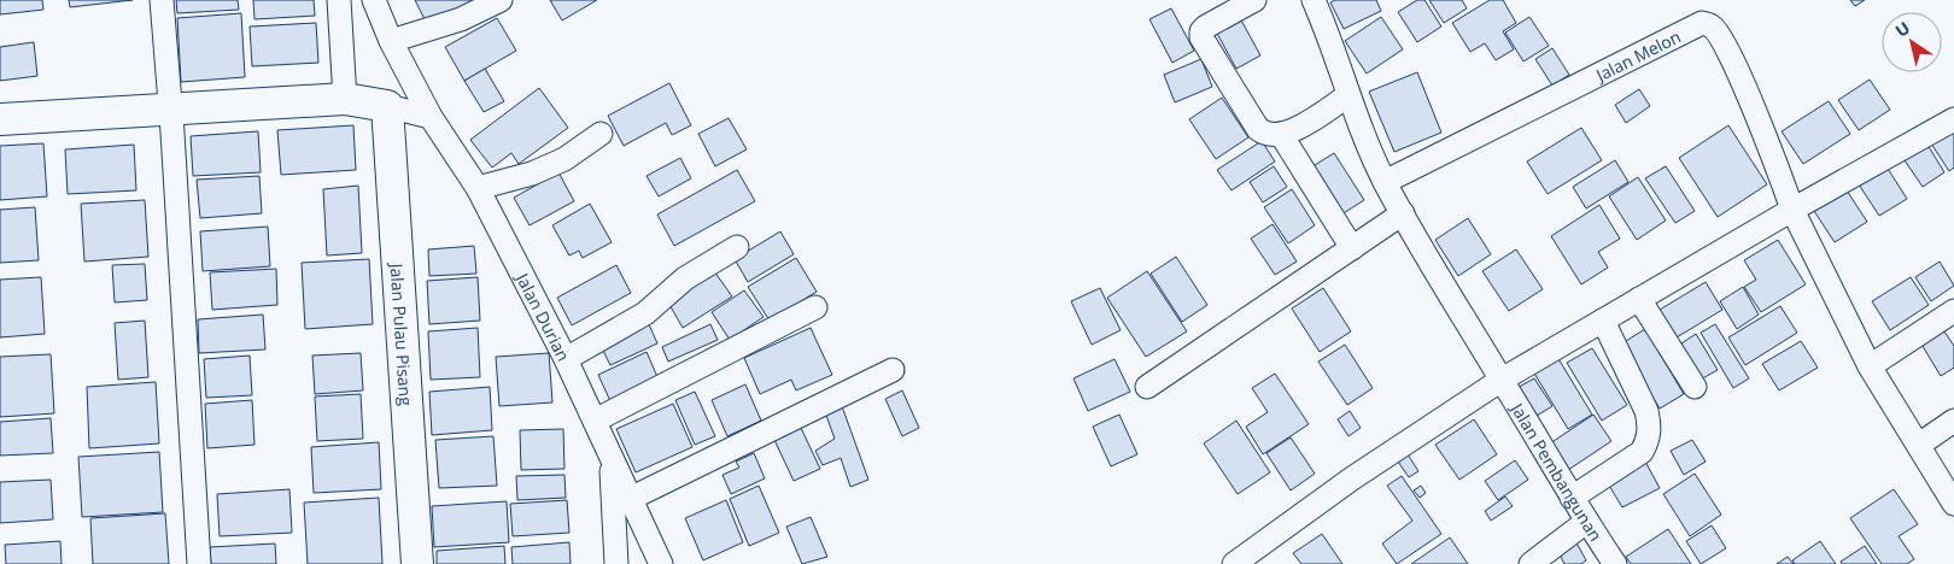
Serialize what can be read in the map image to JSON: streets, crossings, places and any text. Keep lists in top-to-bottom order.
{
  "streets": {
    "street": [
      "Jalan Melon",
      "Jalan Durian",
      "Jalan Pulau Pisang",
      "Jalan Pembangunan"
    ]
  },
  "crossings": [
    ["Jalan Melon", "Jalan Pembangunan"]
  ],
  "north": "top left"
}
